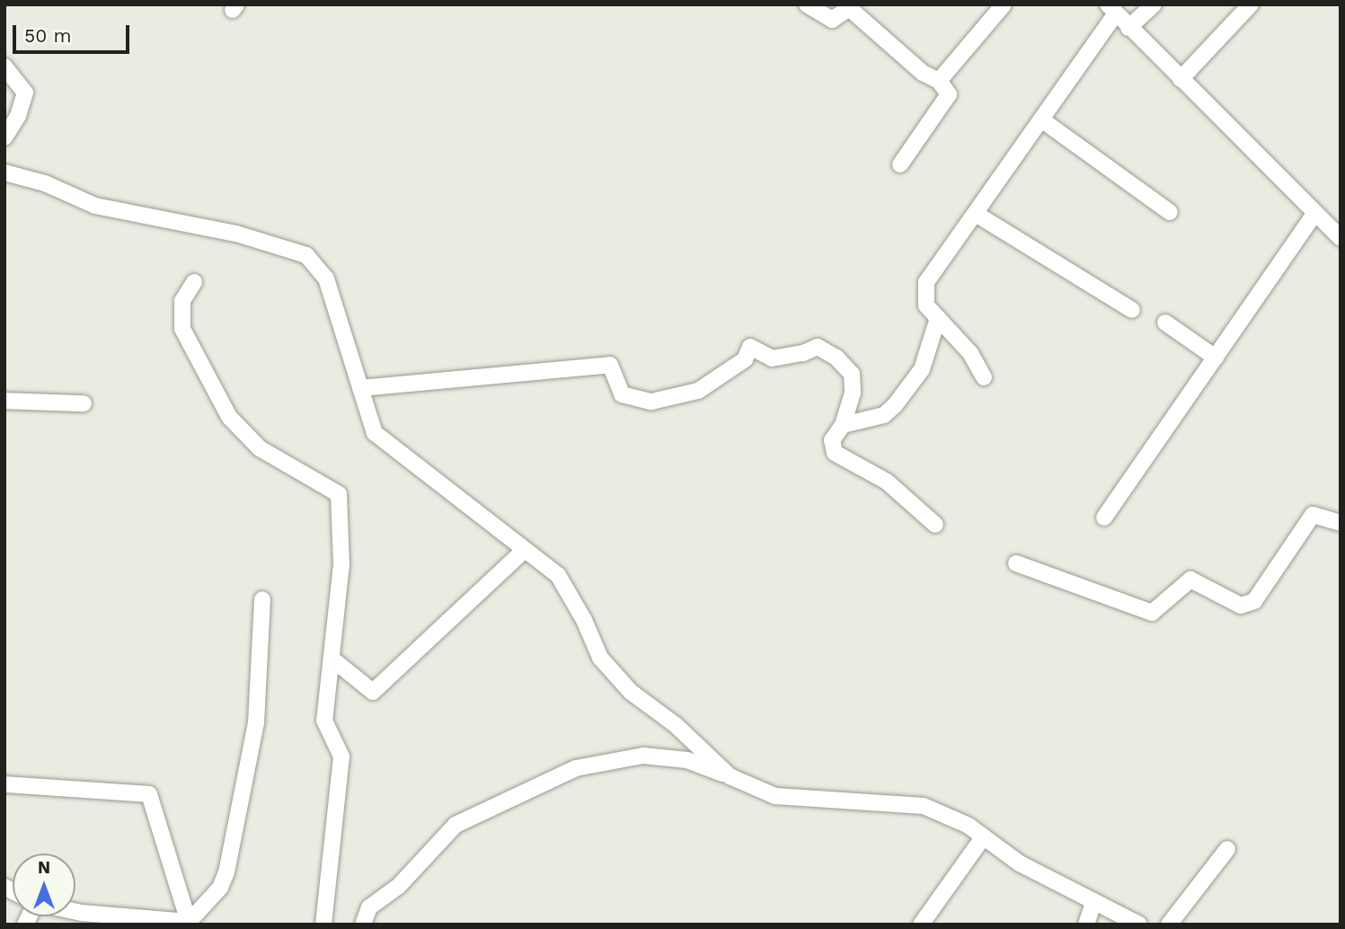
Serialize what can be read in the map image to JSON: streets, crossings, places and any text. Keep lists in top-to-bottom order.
{
  "scale_bar": "50 m",
  "north": "top"
}
